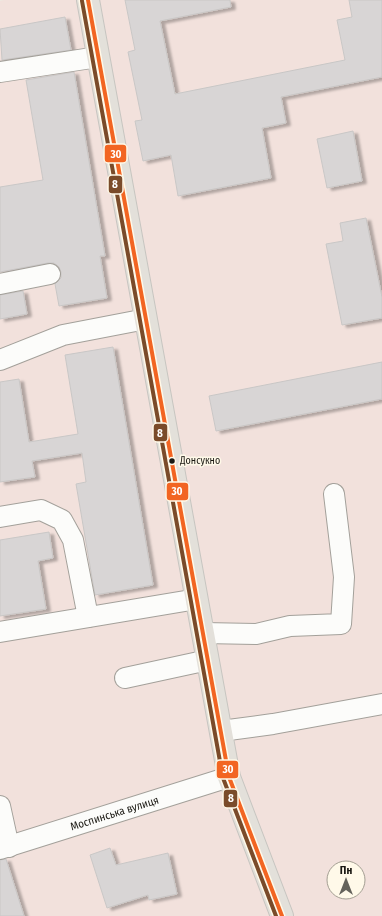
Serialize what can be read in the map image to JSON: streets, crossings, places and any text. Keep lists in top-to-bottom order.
{
  "streets": {
    "street": ["Моспинська вулиця"]
  },
  "places": ["Донсукно"],
  "lines": ["transit line 30", "transit line 8"],
  "north": "top"
}
